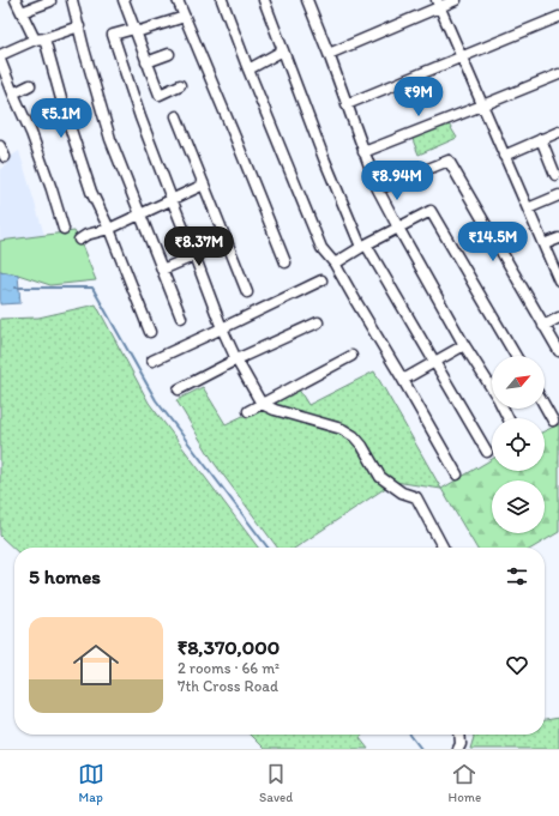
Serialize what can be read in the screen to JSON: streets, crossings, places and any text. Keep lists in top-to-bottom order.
{
  "north": "top right",
  "page": {
    "price": [
      "₹9M",
      "₹5.1M",
      "₹8.94M",
      "₹14.5M",
      "₹8.37M"
    ],
    "heading": "5 homes",
    "list": [
      {
        "name": "₹8,370,000",
        "note": "2 rooms · 66 m² · 7th Cross Road"
      }
    ],
    "tabs": ["Map", "Saved", "Home"]
  }
}
